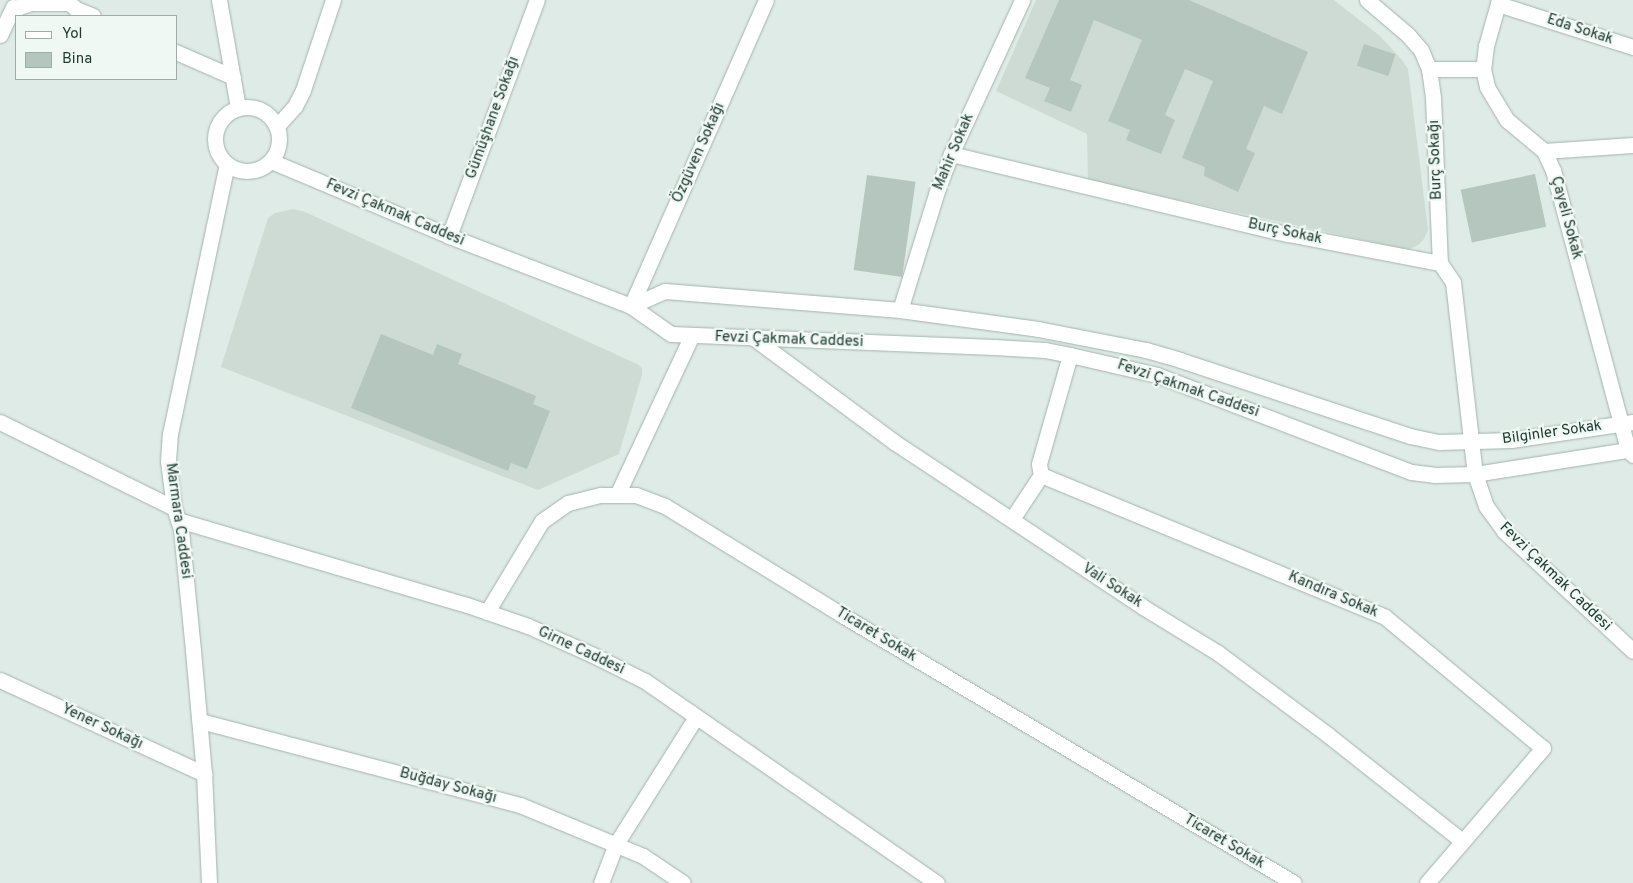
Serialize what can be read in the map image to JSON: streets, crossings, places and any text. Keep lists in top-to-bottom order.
{
  "streets": {
    "street": [
      "Eda Sokak",
      "Gümüşhane Sokağı",
      "Mahir Sokak",
      "Özgüven Sokağı",
      "Burç Sokağı",
      "Fevzi Çakmak Caddesi",
      "Çayeli Sokak",
      "Burç Sokak",
      "Bilginler Sokak",
      "Marmara Caddesi",
      "Vali Sokak",
      "Kandıra Sokak",
      "Ticaret Sokak",
      "Girne Caddesi",
      "Yener Sokağı",
      "Buğday Sokağı"
    ]
  },
  "crossings": [
    ["Eda Sokak", "Çayeli Sokak"],
    ["Gümüşhane Sokağı", "Fevzi Çakmak Caddesi"],
    ["Mahir Sokak", "Fevzi Çakmak Caddesi"],
    ["Mahir Sokak", "Burç Sokak"],
    ["Özgüven Sokağı", "Fevzi Çakmak Caddesi"],
    ["Burç Sokağı", "Burç Sokak"],
    ["Fevzi Çakmak Caddesi", "Bilginler Sokak"],
    ["Fevzi Çakmak Caddesi", "Marmara Caddesi"],
    ["Fevzi Çakmak Caddesi", "Vali Sokak"],
    ["Çayeli Sokak", "Bilginler Sokak"],
    ["Marmara Caddesi", "Girne Caddesi"],
    ["Marmara Caddesi", "Yener Sokağı"],
    ["Marmara Caddesi", "Buğday Sokağı"],
    ["Vali Sokak", "Kandıra Sokak"],
    ["Ticaret Sokak", "Girne Caddesi"]
  ],
  "legend": ["Yol", "Bina"]
}
